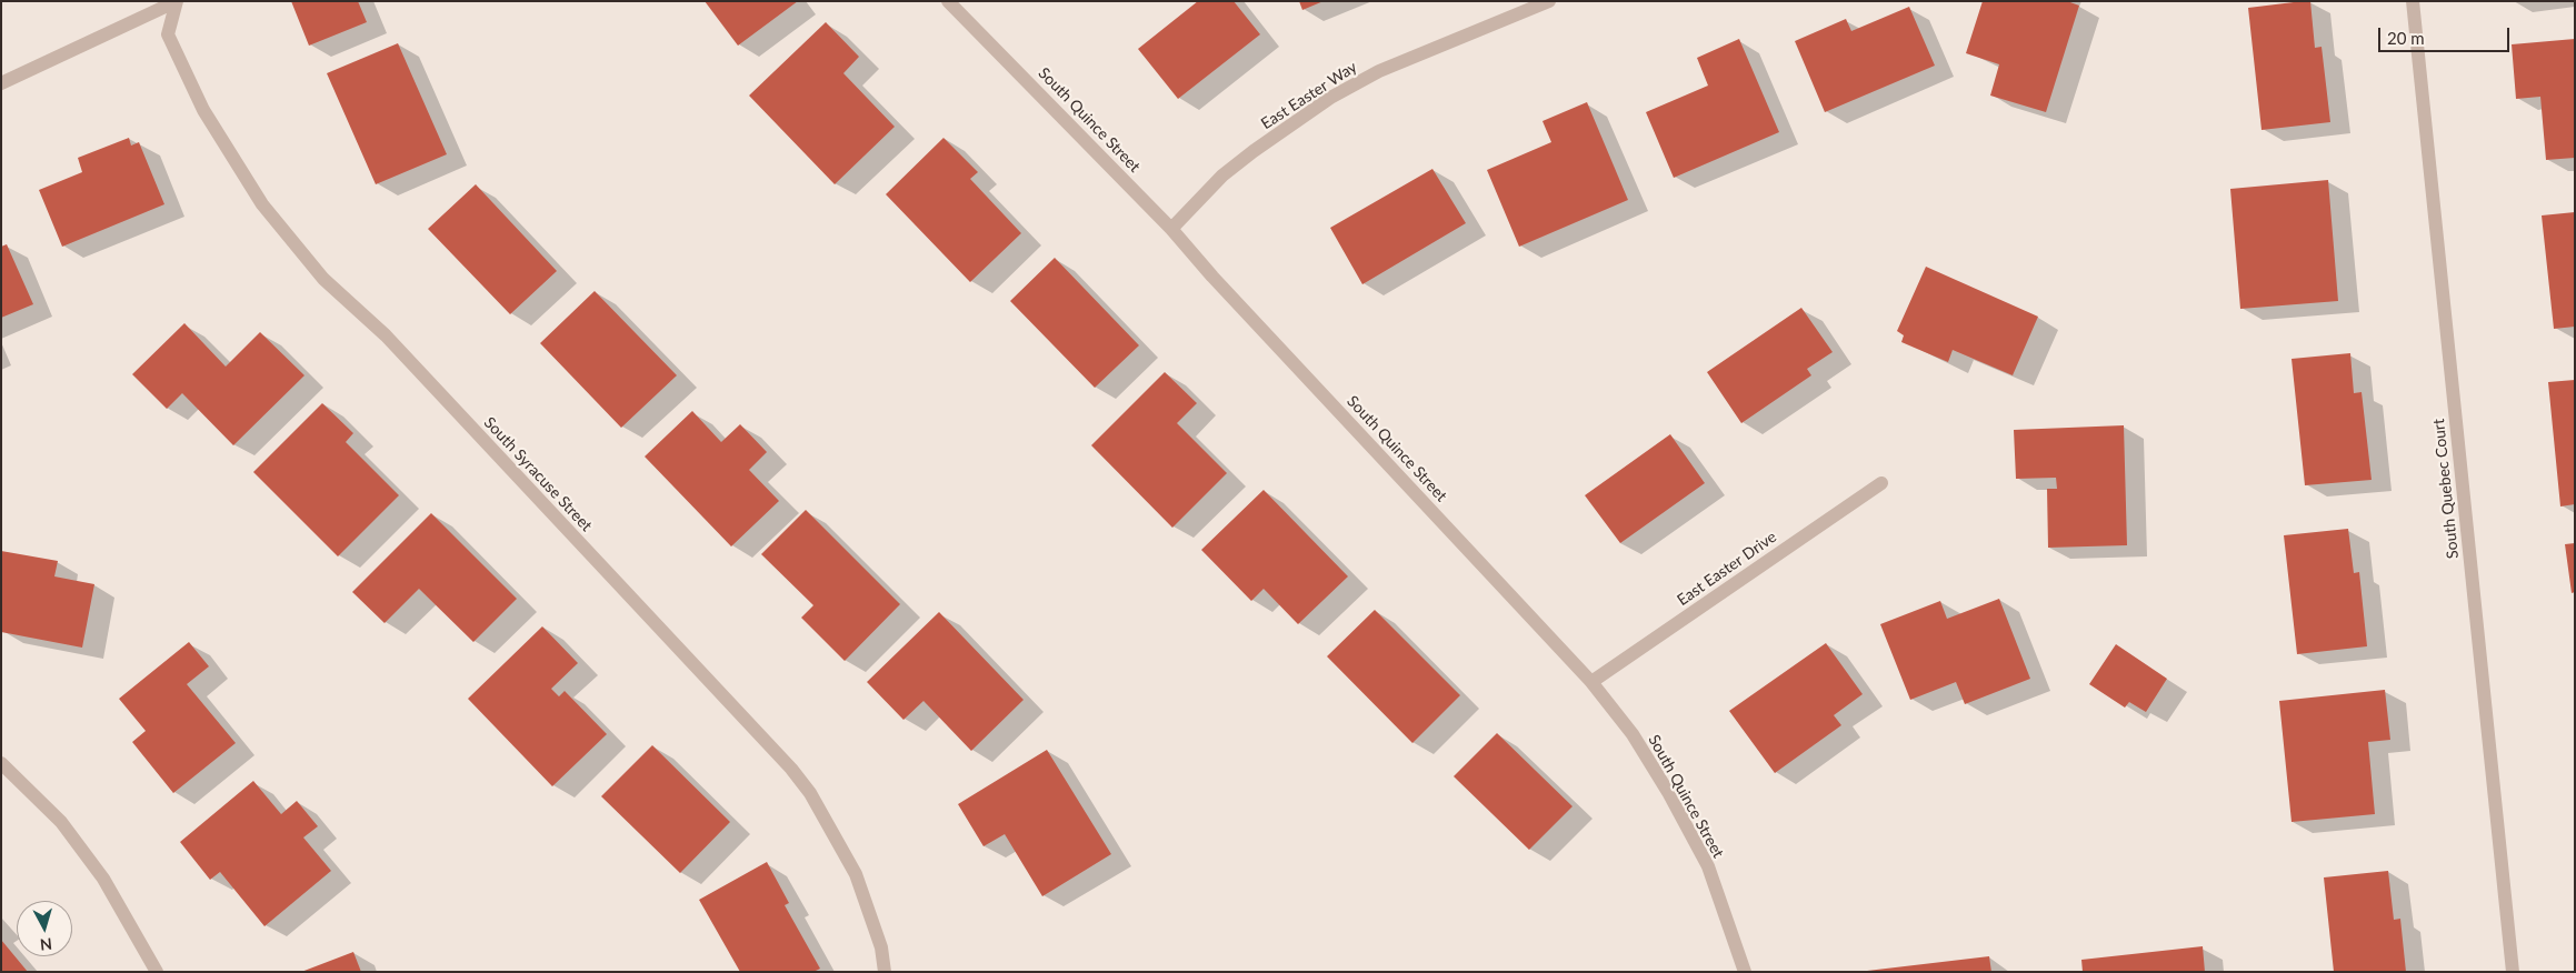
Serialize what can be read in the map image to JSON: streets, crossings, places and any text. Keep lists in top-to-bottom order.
{
  "streets": {
    "street": [
      "East Easter Way",
      "South Quince Street",
      "South Syracuse Street",
      "South Quebec Court",
      "East Easter Drive"
    ]
  },
  "crossings": [
    ["East Easter Way", "South Quince Street"],
    ["South Quince Street", "East Easter Drive"]
  ],
  "scale_bar": "20 m",
  "north": "bottom"
}
